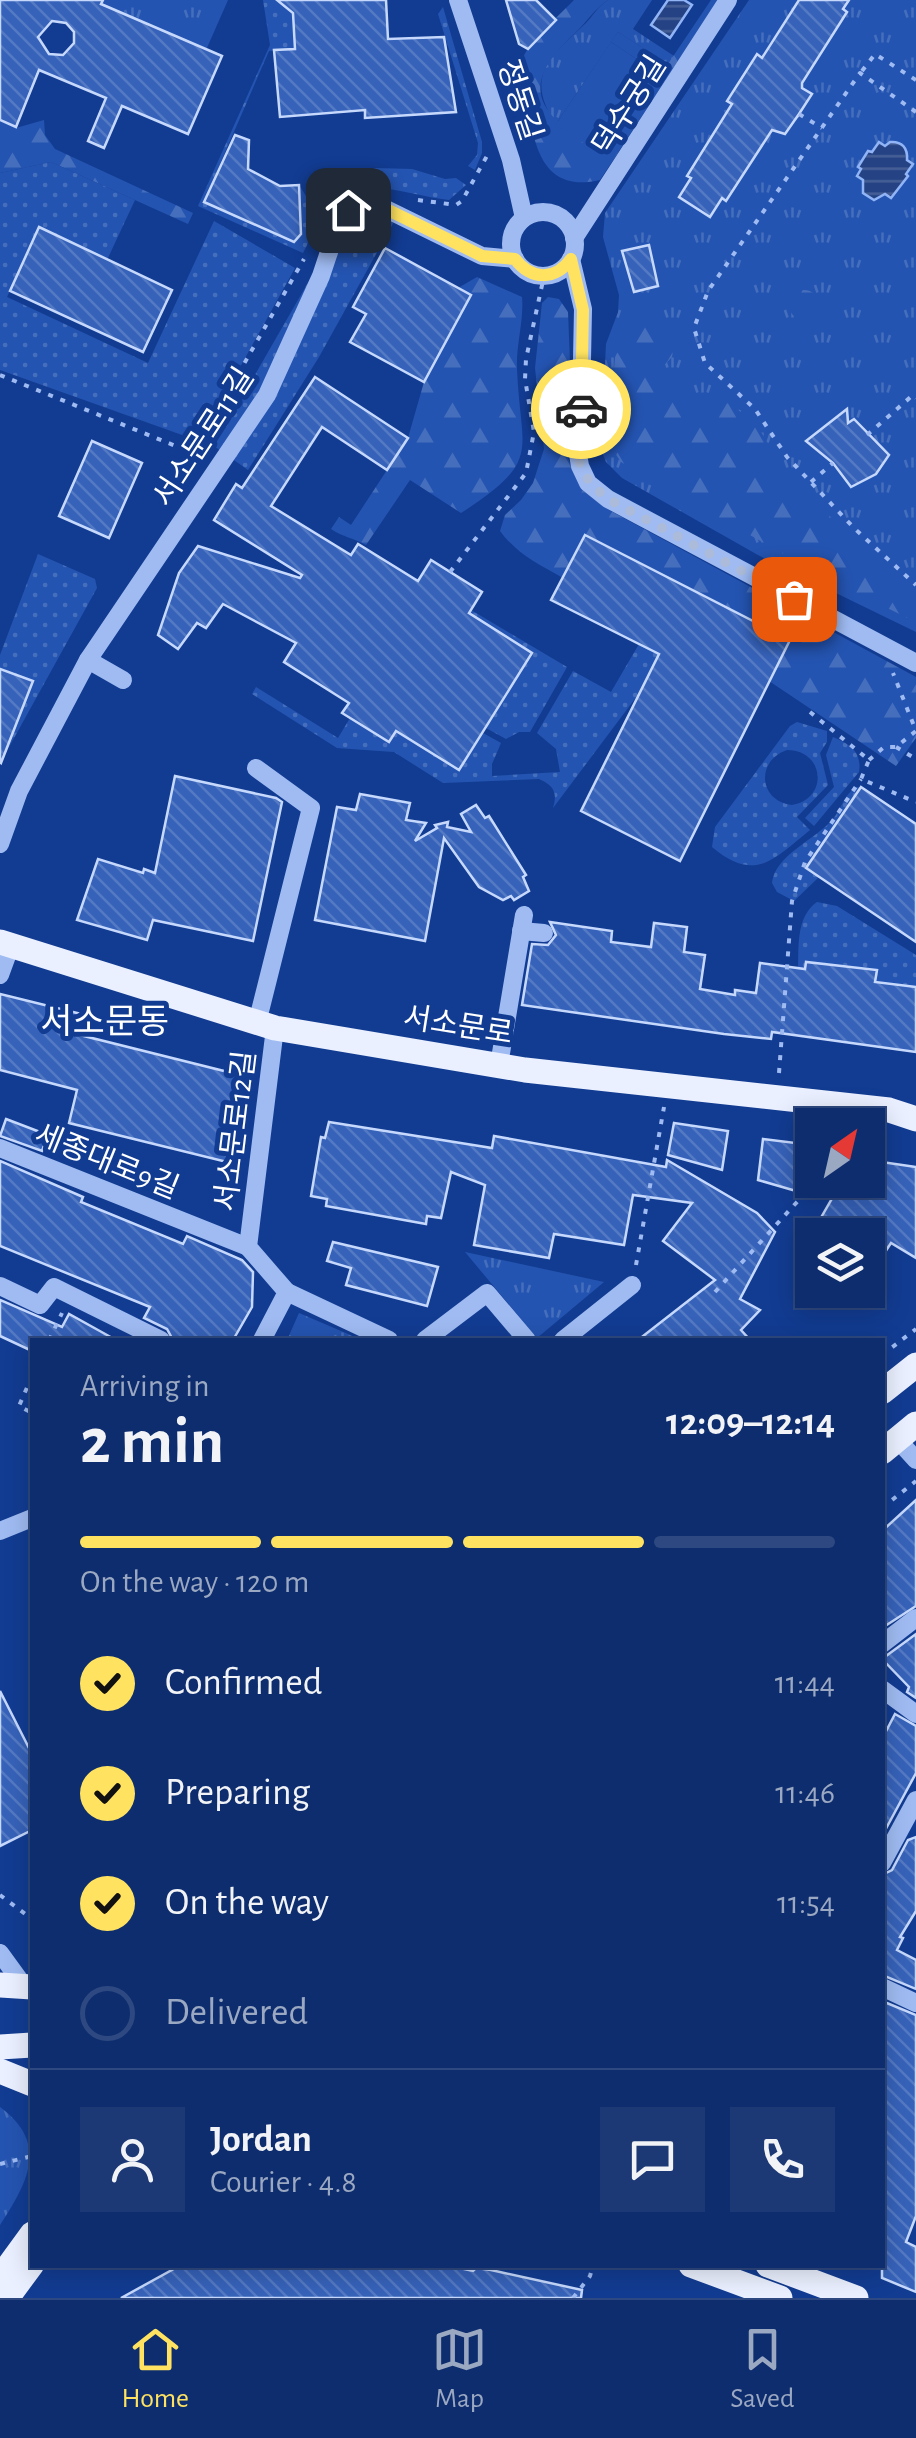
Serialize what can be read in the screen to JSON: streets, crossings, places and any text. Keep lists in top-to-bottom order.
{
  "streets": {
    "main road": ["서소문로"],
    "street": [
      "정동길",
      "덕수궁길",
      "서소문로11길",
      "서소문로12길",
      "세종대로9길"
    ]
  },
  "crossings": [
    ["정동길", "덕수궁길"],
    ["정동길", "서소문로11길"],
    ["덕수궁길", "서소문로11길"],
    ["서소문로", "서소문로12길"],
    ["서소문로12길", "세종대로9길"]
  ],
  "districts": ["서소문동"],
  "north": "top right",
  "page": {
    "heading": ["2 min", "Arriving in", "12:09–12:14"],
    "panel": ["Jordan", "Courier · 4.8"],
    "bar": "On the way · 120 m",
    "list": [
      ["Confirmed", "11:44"],
      ["Preparing", "11:46"],
      ["On the way", "11:54"],
      "Delivered"
    ],
    "tabs": ["Home", "Map", "Saved"]
  }
}
